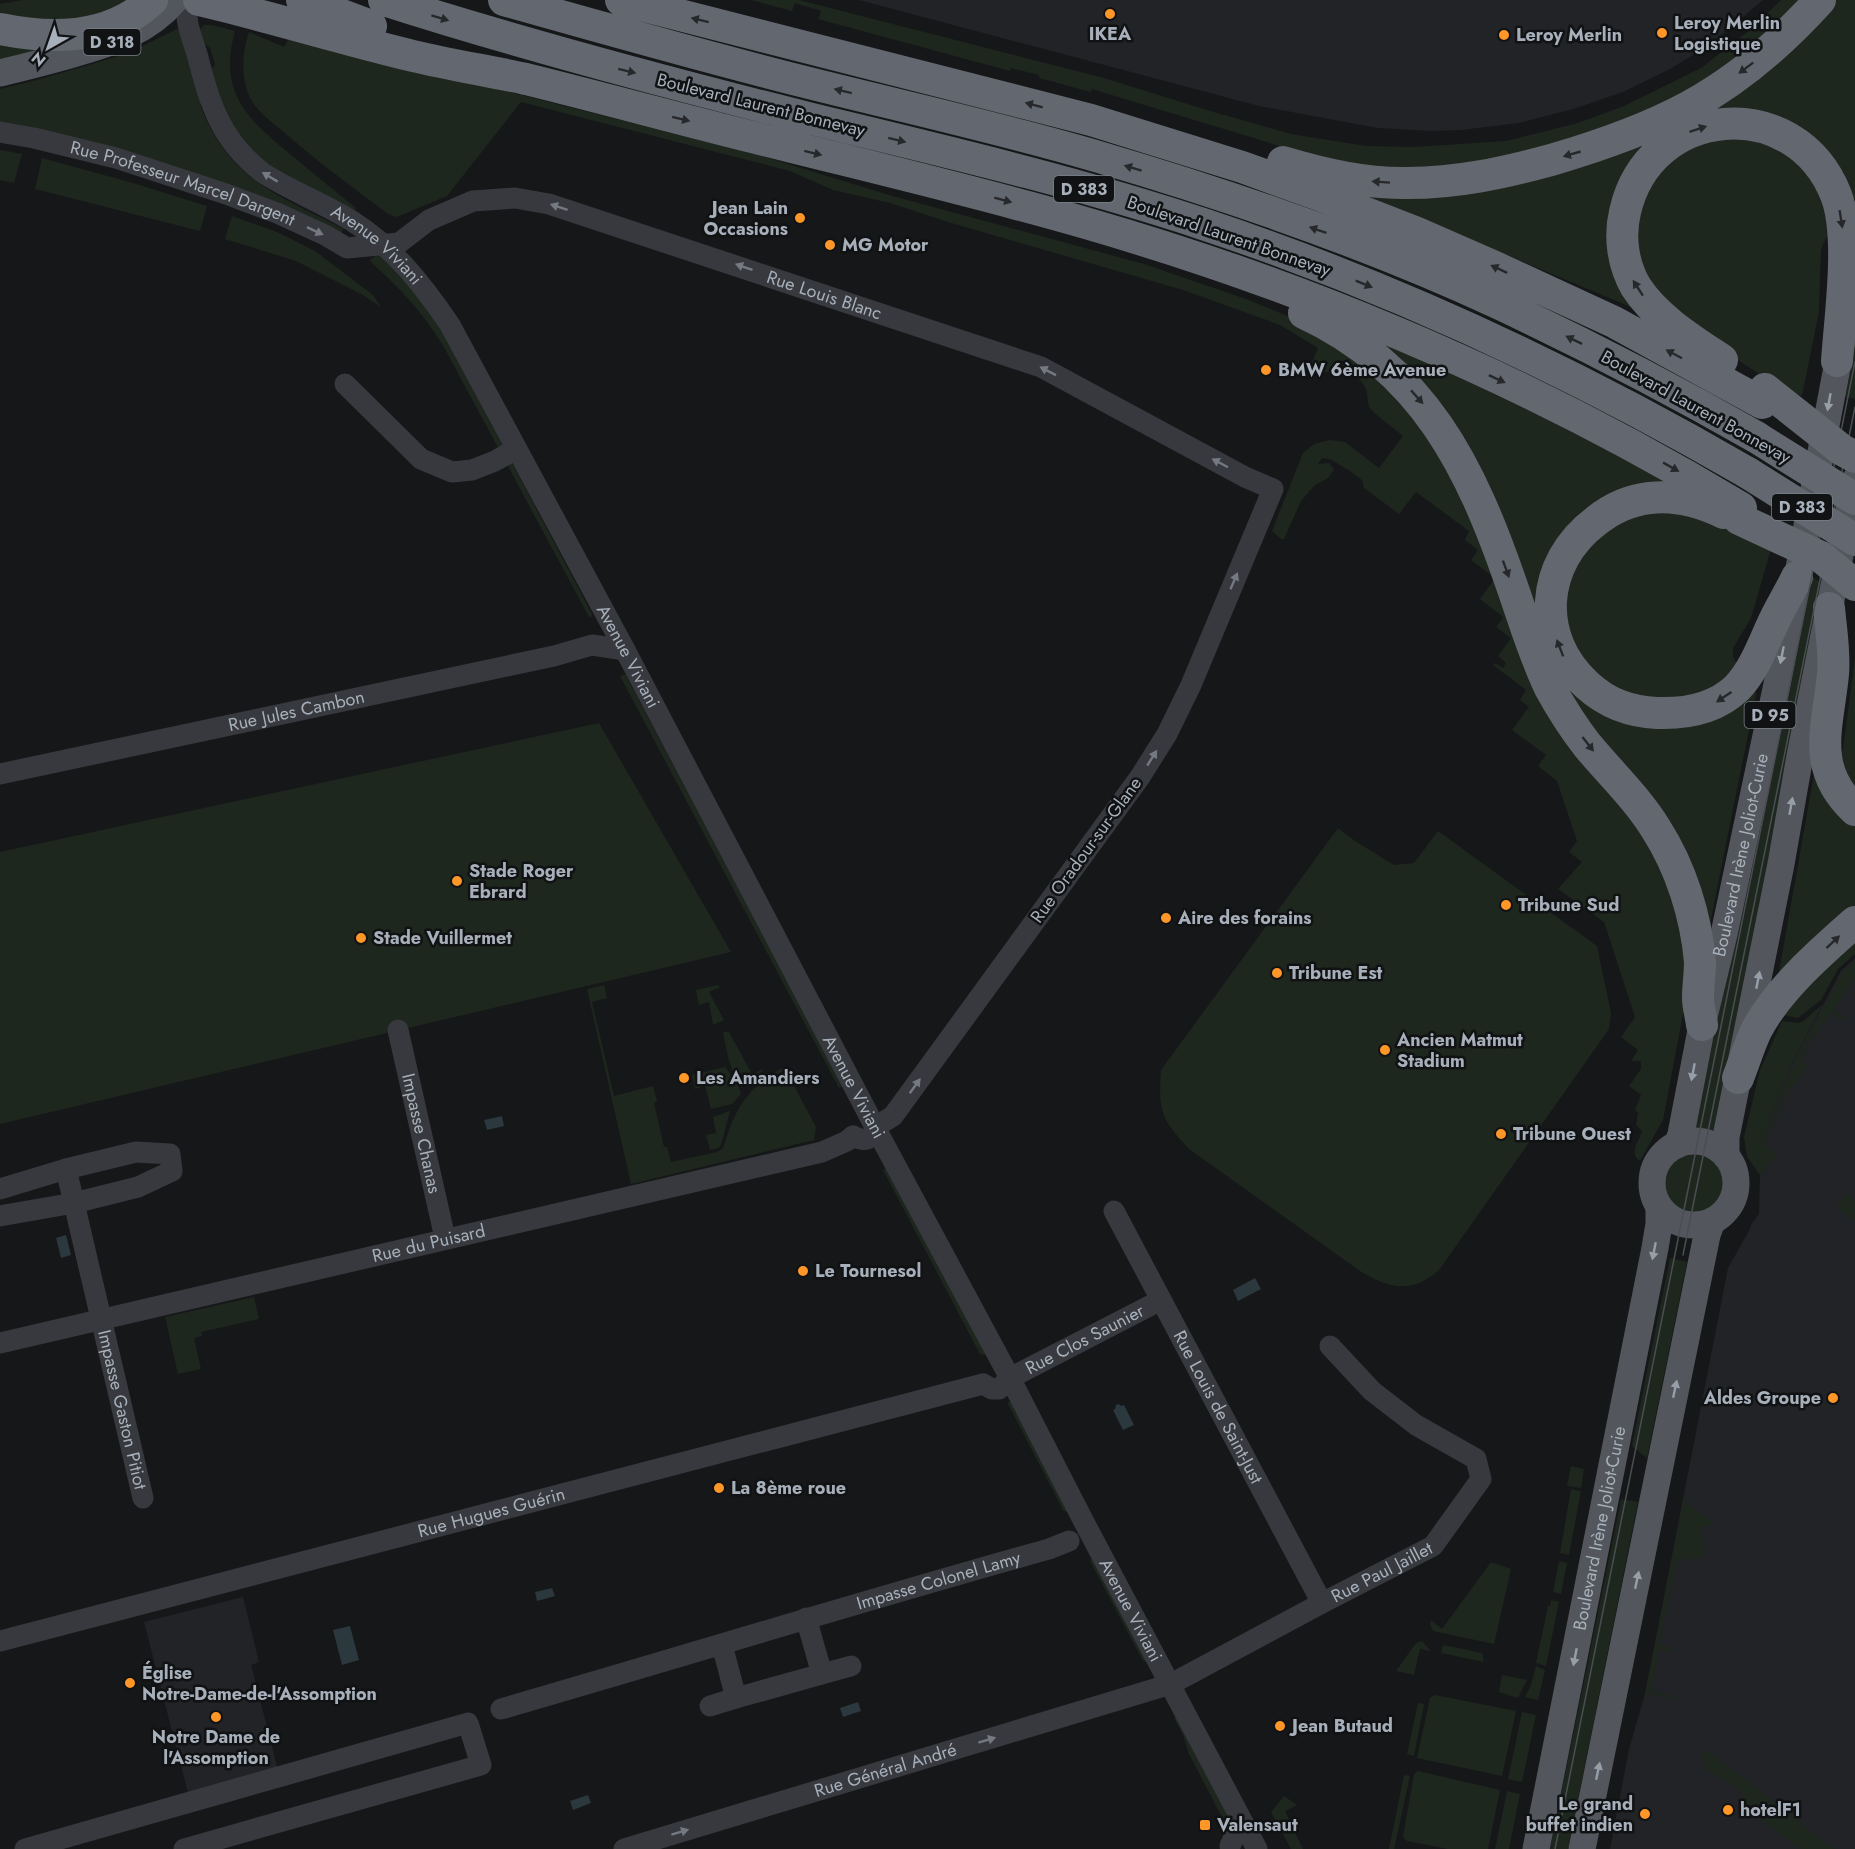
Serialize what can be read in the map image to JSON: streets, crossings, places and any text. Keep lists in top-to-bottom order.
{
  "streets": {
    "highway": ["Boulevard Laurent Bonnevay", "D 383"],
    "main road": ["D 318", "D 95", "Boulevard Irène Joliot-Curie"],
    "street": [
      "Rue Professeur Marcel Dargent",
      "Avenue Viviani",
      "Rue Louis Blanc",
      "Rue Jules Cambon",
      "Rue Oradour-sur-Glane",
      "Impasse Chanas",
      "Rue du Puisard",
      "Rue Clos Saunier",
      "Rue Louis de Saint-Just",
      "Impasse Gaston Pitiot",
      "Rue Hugues Guérin",
      "Rue Paul Jaillet",
      "Impasse Colonel Lamy",
      "Rue Général André"
    ]
  },
  "crossings": [
    ["Rue Professeur Marcel Dargent", "Rue Louis Blanc"],
    ["Avenue Viviani", "Rue Louis Blanc"],
    ["Avenue Viviani", "Rue Jules Cambon"],
    ["Avenue Viviani", "Rue Oradour-sur-Glane"],
    ["Avenue Viviani", "Rue Clos Saunier"],
    ["Avenue Viviani", "Rue Hugues Guérin"],
    ["Avenue Viviani", "Rue Paul Jaillet"],
    ["Avenue Viviani", "Impasse Colonel Lamy"],
    ["Avenue Viviani", "Rue Général André"],
    ["Rue Louis Blanc", "Rue Oradour-sur-Glane"],
    ["D 95", "Boulevard Irène Joliot-Curie"],
    ["Rue Oradour-sur-Glane", "Rue du Puisard"],
    ["Impasse Chanas", "Rue du Puisard"],
    ["Rue du Puisard", "Impasse Gaston Pitiot"],
    ["Rue Clos Saunier", "Rue Louis de Saint-Just"],
    ["Rue Clos Saunier", "Rue Hugues Guérin"],
    ["Rue Louis de Saint-Just", "Rue Paul Jaillet"]
  ],
  "one_way": [
    "Rue Professeur Marcel Dargent",
    "Rue Louis Blanc",
    "Rue Oradour-sur-Glane",
    "Rue Général André"
  ],
  "places": {
    "other": [
      "IKEA",
      "Leroy Merlin Logistique",
      "Leroy Merlin",
      "Jean Lain Occasions",
      "MG Motor",
      "BMW 6ème Avenue",
      "Stade Roger Ebrard",
      "Tribune Sud",
      "Aire des forains",
      "Stade Vuillermet",
      "Tribune Est",
      "Ancien Matmut Stadium",
      "Les Amandiers",
      "Tribune Ouest",
      "Le Tournesol",
      "Aldes Groupe",
      "La 8ème roue",
      "Église Notre-Dame-de-l'Assomption",
      "Notre Dame de l'Assomption",
      "Jean Butaud",
      "hotelF1",
      "Le grand buffet indien"
    ],
    "transit": ["Valensaut"]
  },
  "north": "bottom left"
}
